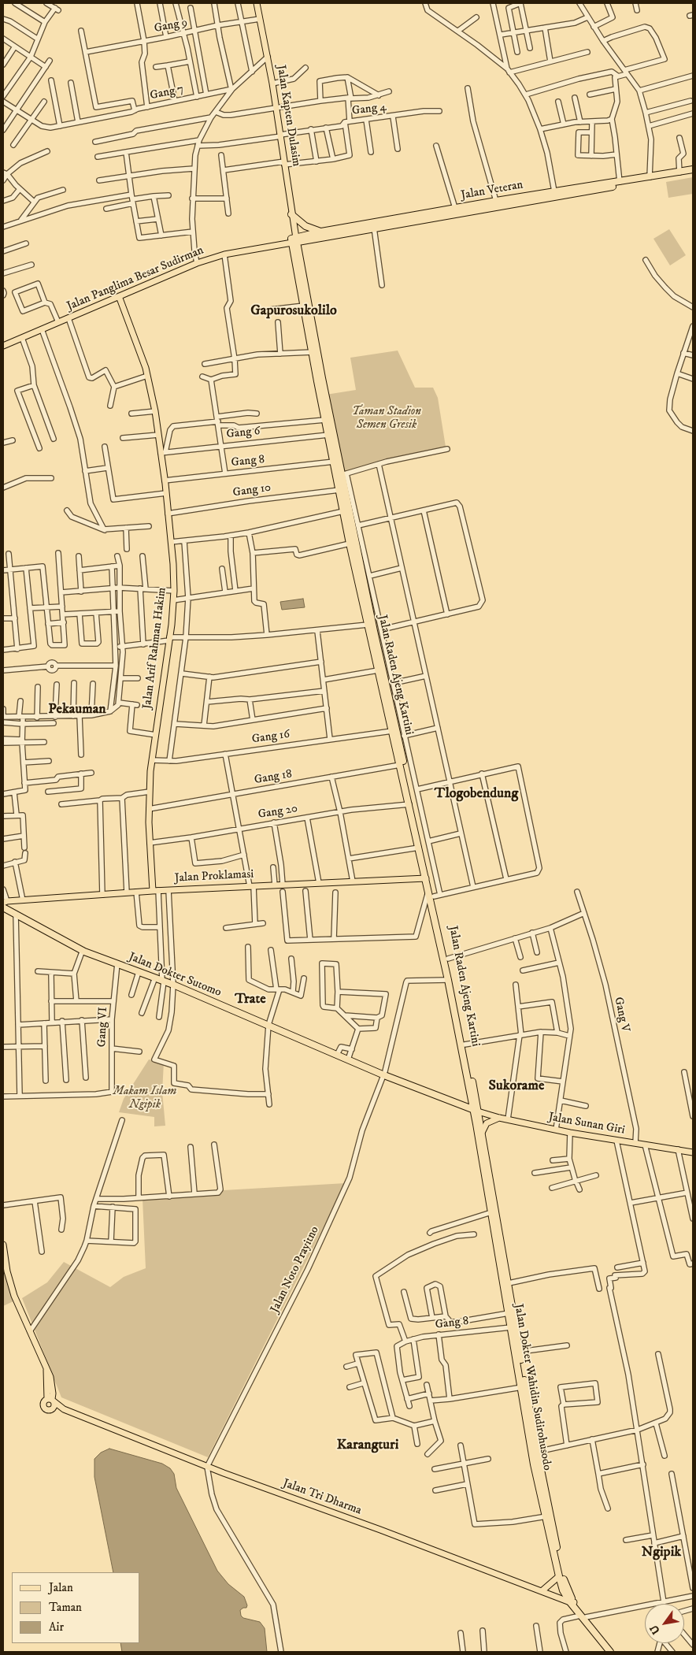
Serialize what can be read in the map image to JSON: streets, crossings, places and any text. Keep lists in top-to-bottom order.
{
  "streets": {
    "highway": [
      "Jalan Veteran",
      "Jalan Raden Ajeng Kartini",
      "Jalan Dokter Sutomo",
      "Jalan Dokter Wahidin Sudirohusodo"
    ],
    "main road": [
      "Jalan Kapten Dulasim",
      "Jalan Panglima Besar Sudirman",
      "Jalan Arif Rahman Hakim",
      "Jalan Proklamasi",
      "Jalan Sunan Giri",
      "Jalan Tri Dharma"
    ],
    "street": [
      "Gang 9",
      "Gang 7",
      "Gang 4",
      "Gang 6",
      "Gang 8",
      "Gang 10",
      "Gang 16",
      "Gang 18",
      "Gang 20",
      "Gang V",
      "Gang VI",
      "Jalan Noto Prayitno"
    ]
  },
  "crossings": [
    ["Gang 9", "Jalan Kapten Dulasim"],
    ["Gang 4", "Jalan Kapten Dulasim"],
    ["Jalan Kapten Dulasim", "Jalan Veteran"],
    ["Jalan Kapten Dulasim", "Jalan Panglima Besar Sudirman"],
    ["Jalan Kapten Dulasim", "Jalan Raden Ajeng Kartini"],
    ["Jalan Veteran", "Jalan Panglima Besar Sudirman"],
    ["Jalan Veteran", "Jalan Raden Ajeng Kartini"],
    ["Jalan Panglima Besar Sudirman", "Jalan Arif Rahman Hakim"],
    ["Jalan Panglima Besar Sudirman", "Jalan Raden Ajeng Kartini"],
    ["Gang 6", "Jalan Arif Rahman Hakim"],
    ["Gang 6", "Jalan Raden Ajeng Kartini"],
    ["Gang 8", "Jalan Arif Rahman Hakim"],
    ["Gang 8", "Jalan Raden Ajeng Kartini"],
    ["Gang 8", "Jalan Dokter Wahidin Sudirohusodo"],
    ["Gang 10", "Jalan Arif Rahman Hakim"],
    ["Gang 10", "Jalan Raden Ajeng Kartini"],
    ["Jalan Arif Rahman Hakim", "Gang 16"],
    ["Jalan Arif Rahman Hakim", "Gang 18"],
    ["Jalan Arif Rahman Hakim", "Gang 20"],
    ["Jalan Arif Rahman Hakim", "Jalan Proklamasi"],
    ["Jalan Raden Ajeng Kartini", "Gang 16"],
    ["Jalan Raden Ajeng Kartini", "Gang 18"],
    ["Jalan Raden Ajeng Kartini", "Gang 20"],
    ["Jalan Raden Ajeng Kartini", "Jalan Proklamasi"],
    ["Jalan Raden Ajeng Kartini", "Jalan Dokter Sutomo"],
    ["Jalan Raden Ajeng Kartini", "Jalan Sunan Giri"],
    ["Jalan Raden Ajeng Kartini", "Jalan Dokter Wahidin Sudirohusodo"],
    ["Jalan Dokter Sutomo", "Gang VI"],
    ["Jalan Dokter Sutomo", "Jalan Sunan Giri"],
    ["Jalan Dokter Sutomo", "Jalan Noto Prayitno"],
    ["Jalan Dokter Sutomo", "Jalan Dokter Wahidin Sudirohusodo"],
    ["Gang V", "Jalan Sunan Giri"],
    ["Jalan Sunan Giri", "Jalan Dokter Wahidin Sudirohusodo"],
    ["Jalan Noto Prayitno", "Jalan Tri Dharma"],
    ["Jalan Dokter Wahidin Sudirohusodo", "Jalan Tri Dharma"]
  ],
  "districts": [
    "Gapurosukolilo",
    "Pekauman",
    "Tlogobendung",
    "Trate",
    "Sukorame",
    "Karangturi",
    "Ngipik"
  ],
  "parks": ["Taman Stadion Semen Gresik", "Makam Islam Ngipik"],
  "legend": ["Jalan", "Taman", "Air"],
  "north": "bottom left"
}
